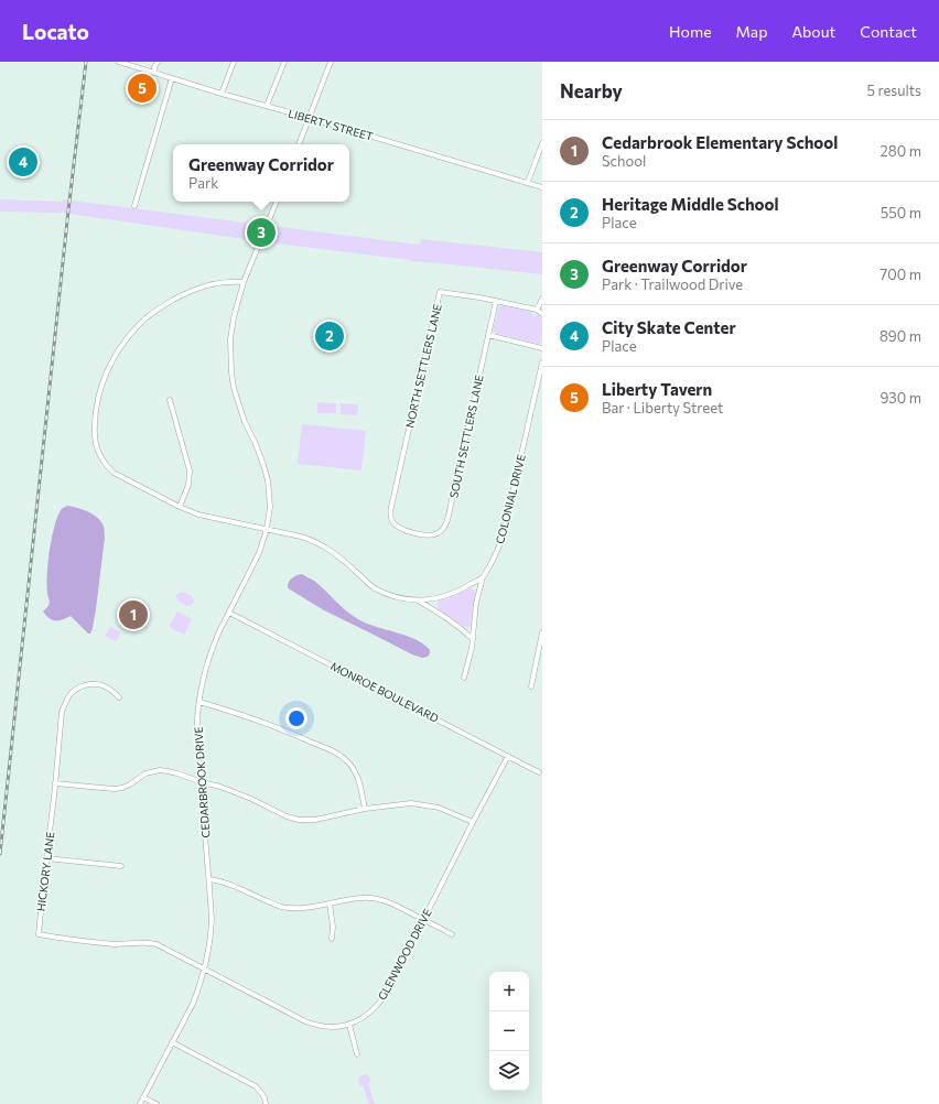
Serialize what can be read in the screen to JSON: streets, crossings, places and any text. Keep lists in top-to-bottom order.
{
  "streets": {
    "street": [
      "LIBERTY STREET",
      "NORTH SETTLERS LANE",
      "SOUTH SETTLERS LANE",
      "COLONIAL DRIVE",
      "MONROE BOULEVARD",
      "CEDARBROOK DRIVE",
      "HICKORY LANE",
      "GLENWOOD DRIVE"
    ]
  },
  "crossings": [
    ["NORTH SETTLERS LANE", "SOUTH SETTLERS LANE"],
    ["MONROE BOULEVARD", "CEDARBROOK DRIVE"],
    ["MONROE BOULEVARD", "GLENWOOD DRIVE"],
    ["CEDARBROOK DRIVE", "HICKORY LANE"],
    ["CEDARBROOK DRIVE", "GLENWOOD DRIVE"],
    ["HICKORY LANE", "GLENWOOD DRIVE"]
  ],
  "page": {
    "header": "Locato",
    "nav": [
      "Home",
      "Map",
      "About",
      "Contact"
    ],
    "heading": ["Nearby", "5 results"],
    "pins": [
      "5",
      "4",
      "3",
      "2",
      "1"
    ],
    "list": [
      {
        "mark": "1",
        "name": "Cedarbrook Elementary School",
        "note": "School",
        "value": "280 m"
      },
      {
        "mark": "2",
        "name": "Heritage Middle School",
        "note": "Place",
        "value": "550 m"
      },
      {
        "mark": "3",
        "name": "Greenway Corridor",
        "note": "Park · Trailwood Drive",
        "value": "700 m"
      },
      {
        "mark": "4",
        "name": "City Skate Center",
        "note": "Place",
        "value": "890 m"
      },
      {
        "mark": "5",
        "name": "Liberty Tavern",
        "note": "Bar · Liberty Street",
        "value": "930 m"
      }
    ],
    "popup": ["Greenway Corridor", "Park"],
    "map_buttons": ["+", "−"]
  }
}
